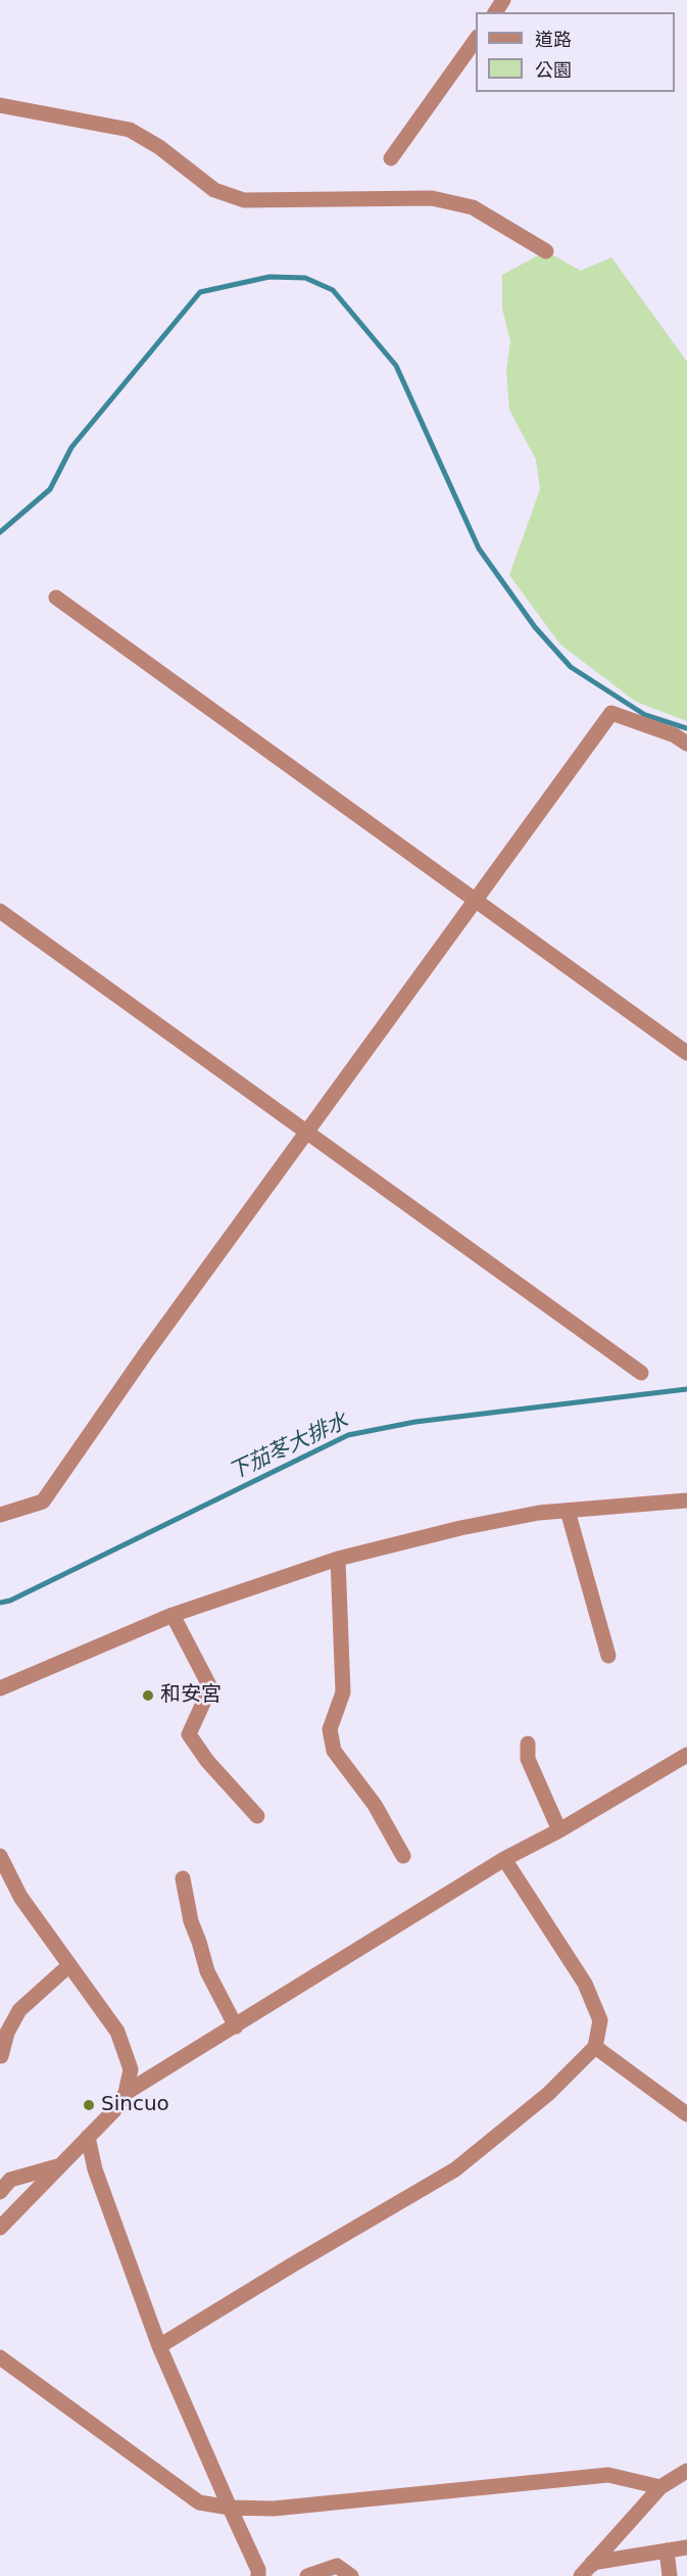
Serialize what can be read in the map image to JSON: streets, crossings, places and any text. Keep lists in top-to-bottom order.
{
  "water": ["下茄苳大排水"],
  "places": ["和安宮", "Sincuo"],
  "legend": ["道路", "公園"]
}
